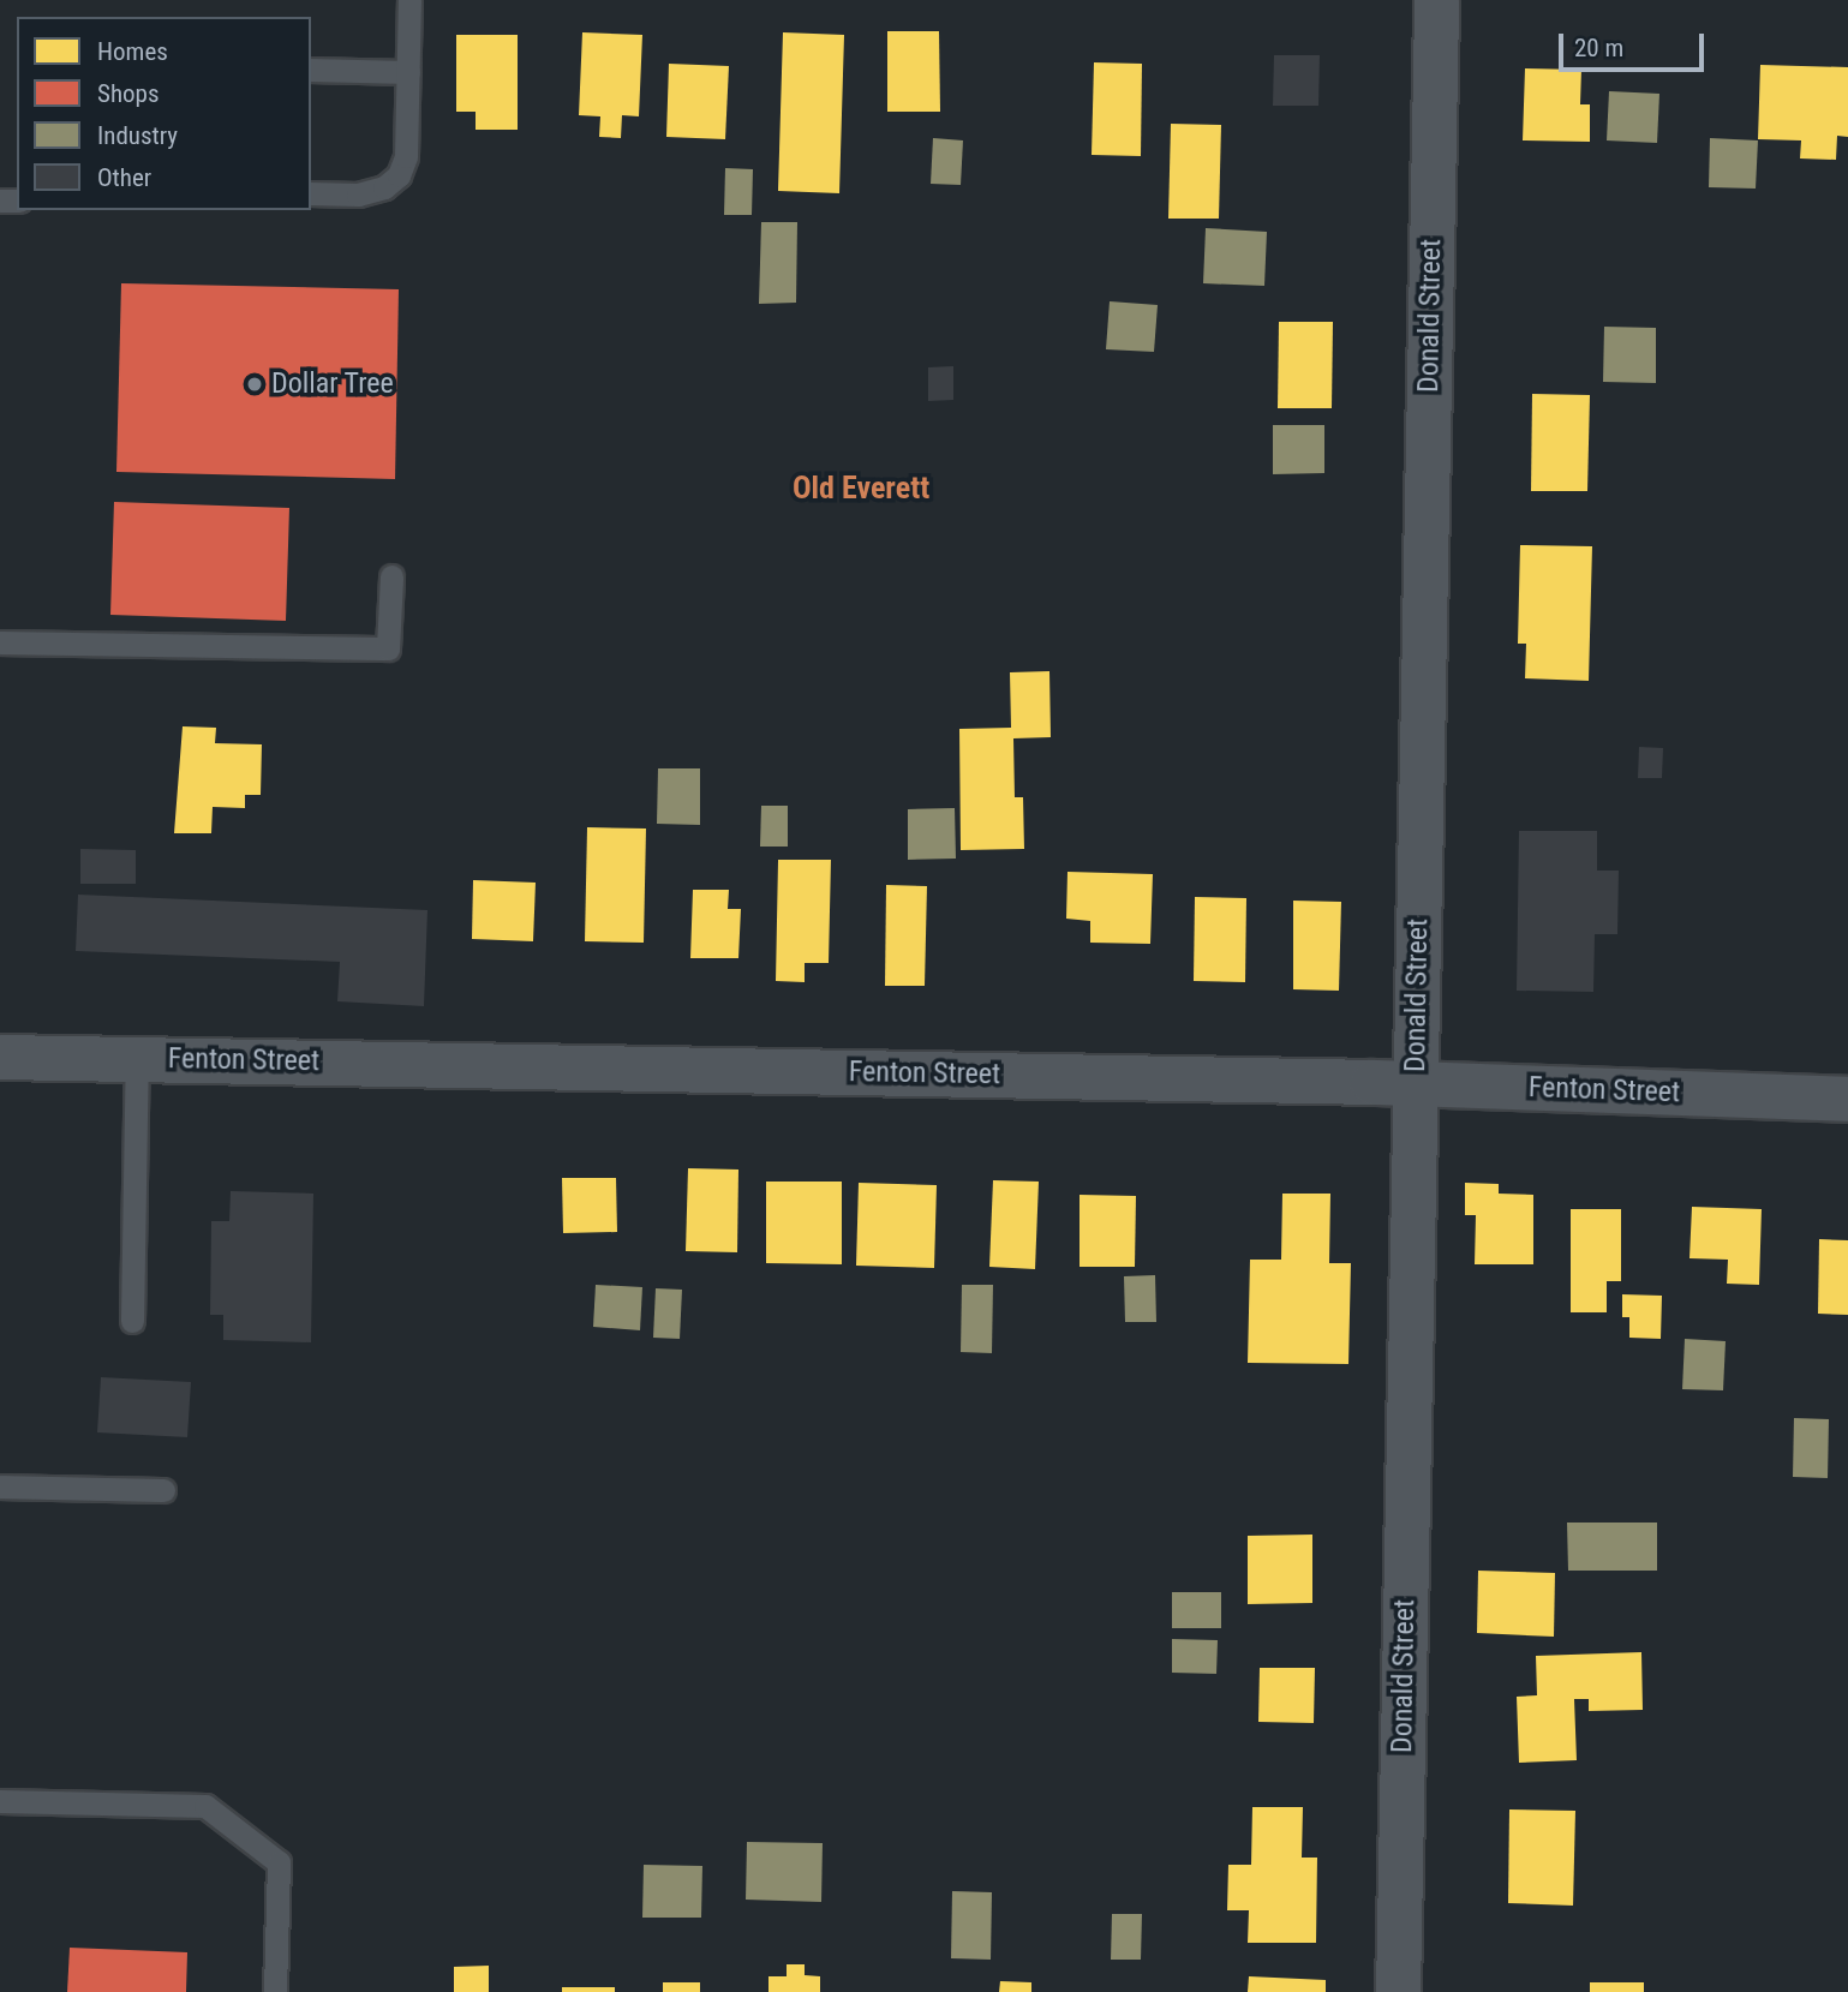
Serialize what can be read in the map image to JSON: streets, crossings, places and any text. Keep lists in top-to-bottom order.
{
  "streets": {
    "street": ["Donald Street", "Fenton Street"]
  },
  "crossings": [
    ["Donald Street", "Fenton Street"]
  ],
  "districts": ["Old Everett"],
  "places": ["Dollar Tree"],
  "legend": [
    "Homes",
    "Shops",
    "Industry",
    "Other"
  ],
  "scale_bar": "20 m"
}
